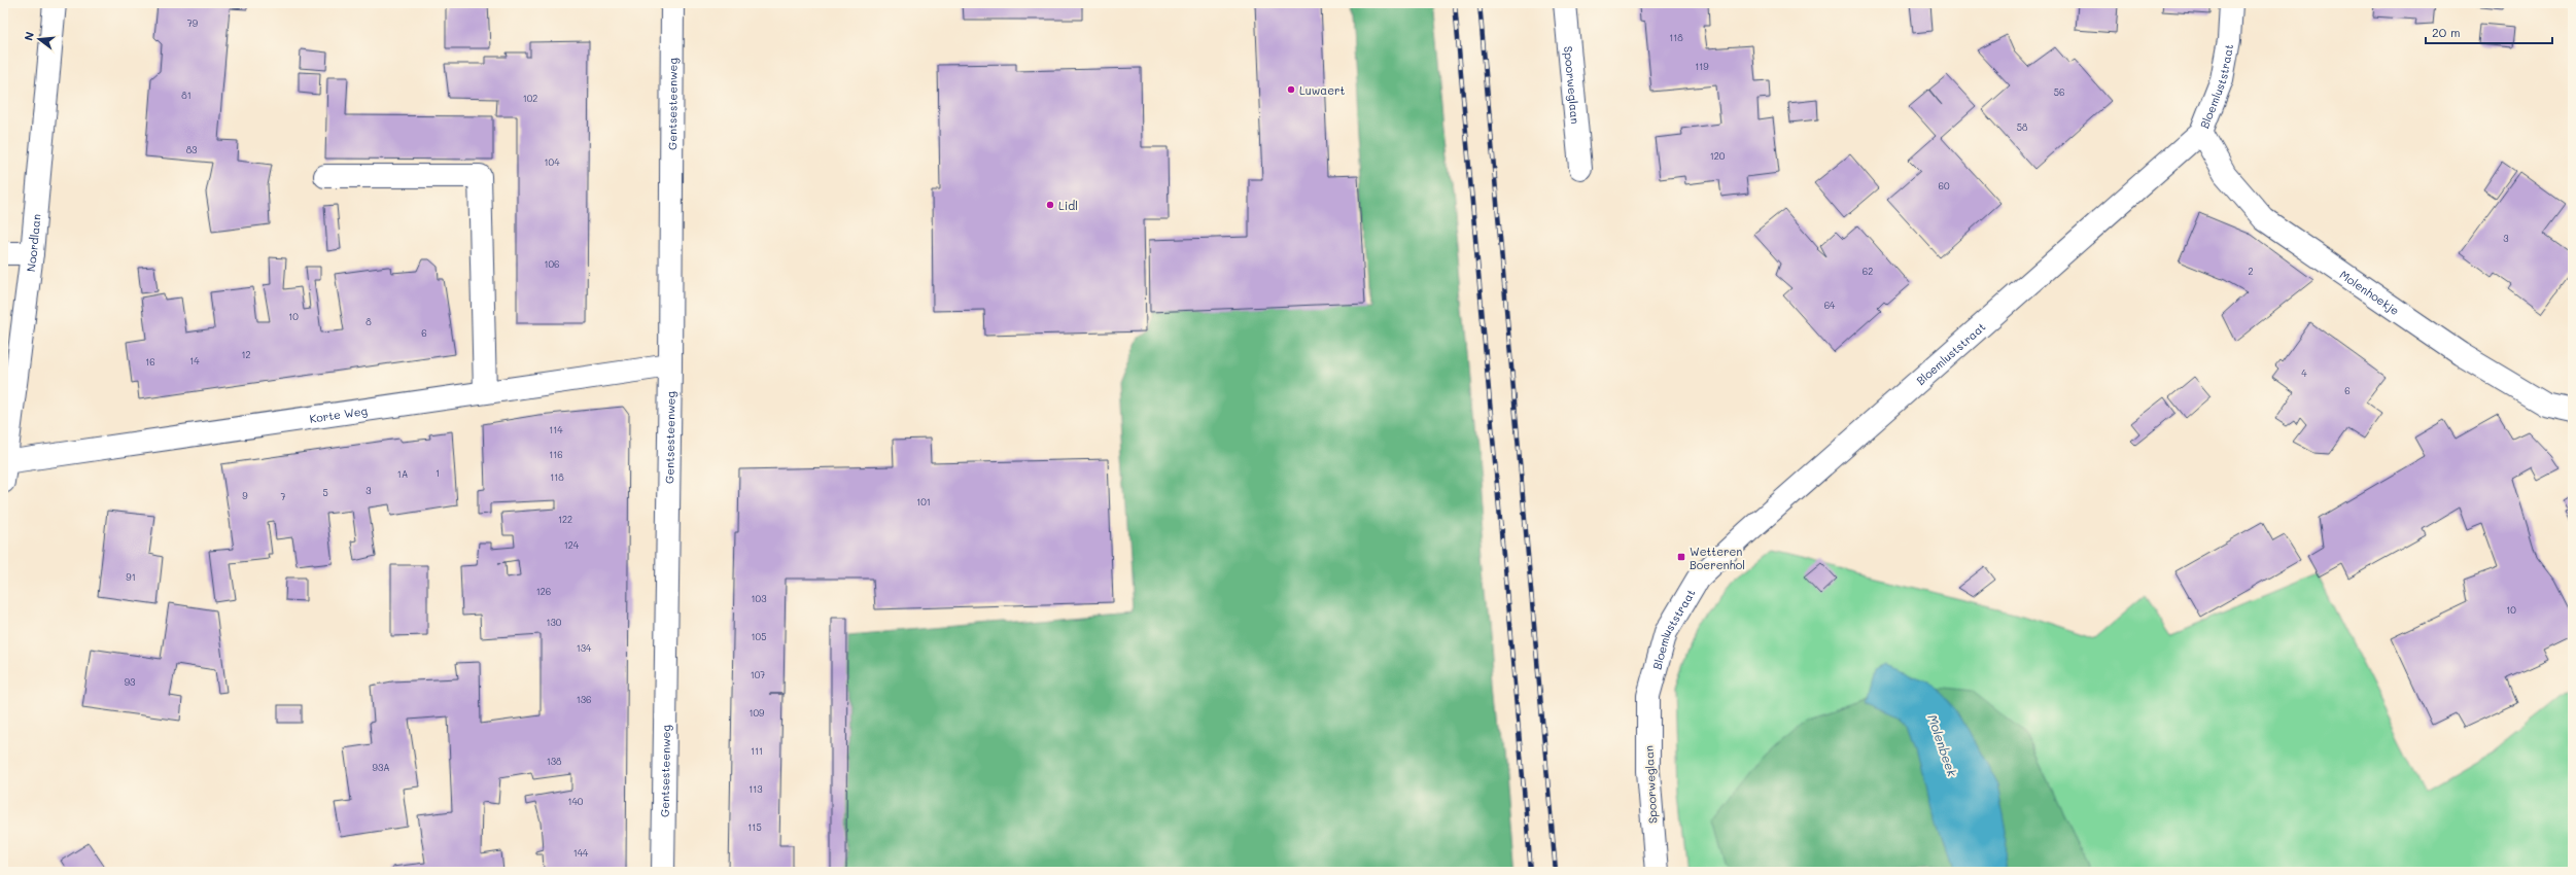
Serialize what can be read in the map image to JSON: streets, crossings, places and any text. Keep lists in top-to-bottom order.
{
  "streets": {
    "street": [
      "Spoorweglaan",
      "Bloemluststraat",
      "Gentsesteenweg",
      "Noordlaan",
      "Molenhoekje",
      "Korte Weg"
    ]
  },
  "crossings": [
    ["Spoorweglaan", "Bloemluststraat"],
    ["Bloemluststraat", "Molenhoekje"],
    ["Gentsesteenweg", "Korte Weg"],
    ["Noordlaan", "Korte Weg"]
  ],
  "water": ["Molenbeek"],
  "places": {
    "other": ["Luwaert", "Lidl"],
    "transit": ["Wetteren Boerenhol"]
  },
  "house_numbers": [
    "79",
    "118",
    "119",
    "56",
    "81",
    "102",
    "58",
    "83",
    "120",
    "104",
    "60",
    "3",
    "106",
    "62",
    "2",
    "64",
    "10",
    "8",
    "6",
    "12",
    "14",
    "16",
    "4",
    "6",
    "114",
    "116",
    "1",
    "1A",
    "118",
    "3",
    "5",
    "9",
    "7",
    "101",
    "122",
    "124",
    "91",
    "126",
    "103",
    "10",
    "130",
    "105",
    "134",
    "107",
    "93",
    "136",
    "109",
    "111",
    "138",
    "93A",
    "113",
    "140",
    "115",
    "144"
  ],
  "scale_bar": "20 m",
  "north": "left"
}
